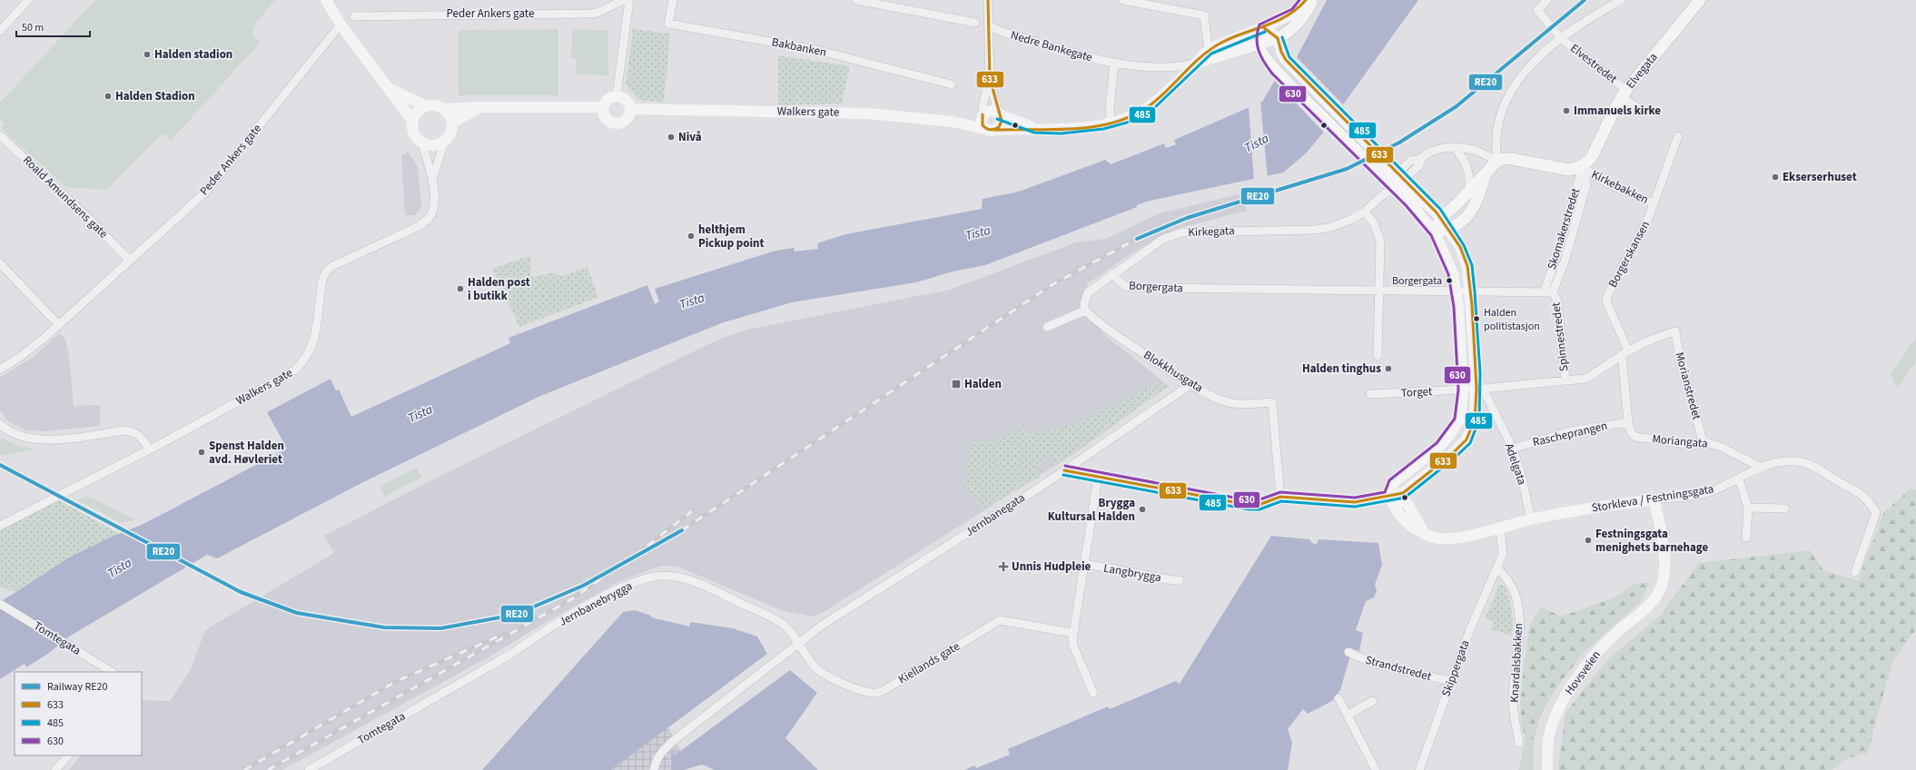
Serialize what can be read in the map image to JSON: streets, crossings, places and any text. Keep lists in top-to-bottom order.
{
  "streets": {
    "main road": ["Elvegata", "Kirkebakken"],
    "street": [
      "Peder Ankers gate",
      "Nedre Bankegate",
      "Bakbanken",
      "Elvestredet",
      "Walkers gate",
      "Roald Amundsens gate",
      "Skomakerstredet",
      "Kirkegata",
      "Borgerskansen",
      "Borgergata",
      "Spinnestredet",
      "Blokkhusgata",
      "Morianstredet",
      "Torget",
      "Rascheprangen",
      "Moriangata",
      "Adelgata",
      "Storkleva / Festningsgata",
      "Jernbanegata",
      "Langbrygga",
      "Jernbanebrygga",
      "Tomtegata",
      "Kiellands gate",
      "Knardalsbakken",
      "Strandstredet",
      "Skippergata",
      "Hovsveien"
    ]
  },
  "crossings": [
    ["Peder Ankers gate", "Roald Amundsens gate"],
    ["Elvestredet", "Elvegata"],
    ["Elvegata", "Kirkebakken"],
    ["Elvegata", "Skomakerstredet"],
    ["Kirkebakken", "Skomakerstredet"],
    ["Kirkebakken", "Kirkegata"],
    ["Kirkebakken", "Borgerskansen"],
    ["Skomakerstredet", "Borgergata"],
    ["Skomakerstredet", "Spinnestredet"],
    ["Kirkegata", "Borgergata"],
    ["Kirkegata", "Blokkhusgata"],
    ["Borgerskansen", "Morianstredet"],
    ["Borgerskansen", "Moriangata"],
    ["Borgergata", "Spinnestredet"],
    ["Blokkhusgata", "Jernbanegata"],
    ["Morianstredet", "Moriangata"],
    ["Rascheprangen", "Moriangata"],
    ["Rascheprangen", "Adelgata"],
    ["Moriangata", "Storkleva / Festningsgata"],
    ["Adelgata", "Storkleva / Festningsgata"],
    ["Storkleva / Festningsgata", "Skippergata"],
    ["Storkleva / Festningsgata", "Hovsveien"],
    ["Jernbanegata", "Jernbanebrygga"],
    ["Jernbanegata", "Kiellands gate"],
    ["Jernbanebrygga", "Tomtegata"],
    ["Jernbanebrygga", "Kiellands gate"],
    ["Knardalsbakken", "Skippergata"],
    ["Strandstredet", "Skippergata"]
  ],
  "water": ["Tista"],
  "places": {
    "other": [
      "Halden stadion",
      "Halden Stadion",
      "Immanuels kirke",
      "Nivå",
      "Ekserserhuset",
      "helthjem Pickup point",
      "Borgergata",
      "Halden post i butikk",
      "Halden politistasjon",
      "Halden tinghus",
      "Spenst Halden avd. Høvleriet",
      "Brygga Kultursal Halden",
      "Festningsgata menighets barnehage"
    ],
    "transit": ["Halden"],
    "health": ["Unnis Hudpleie"]
  },
  "lines": [
    "rail line RE20",
    "transit line 633",
    "transit line 630",
    "transit line 485"
  ],
  "legend": [
    "Railway RE20",
    "633",
    "485",
    "630"
  ],
  "scale_bar": "50 m"
}
